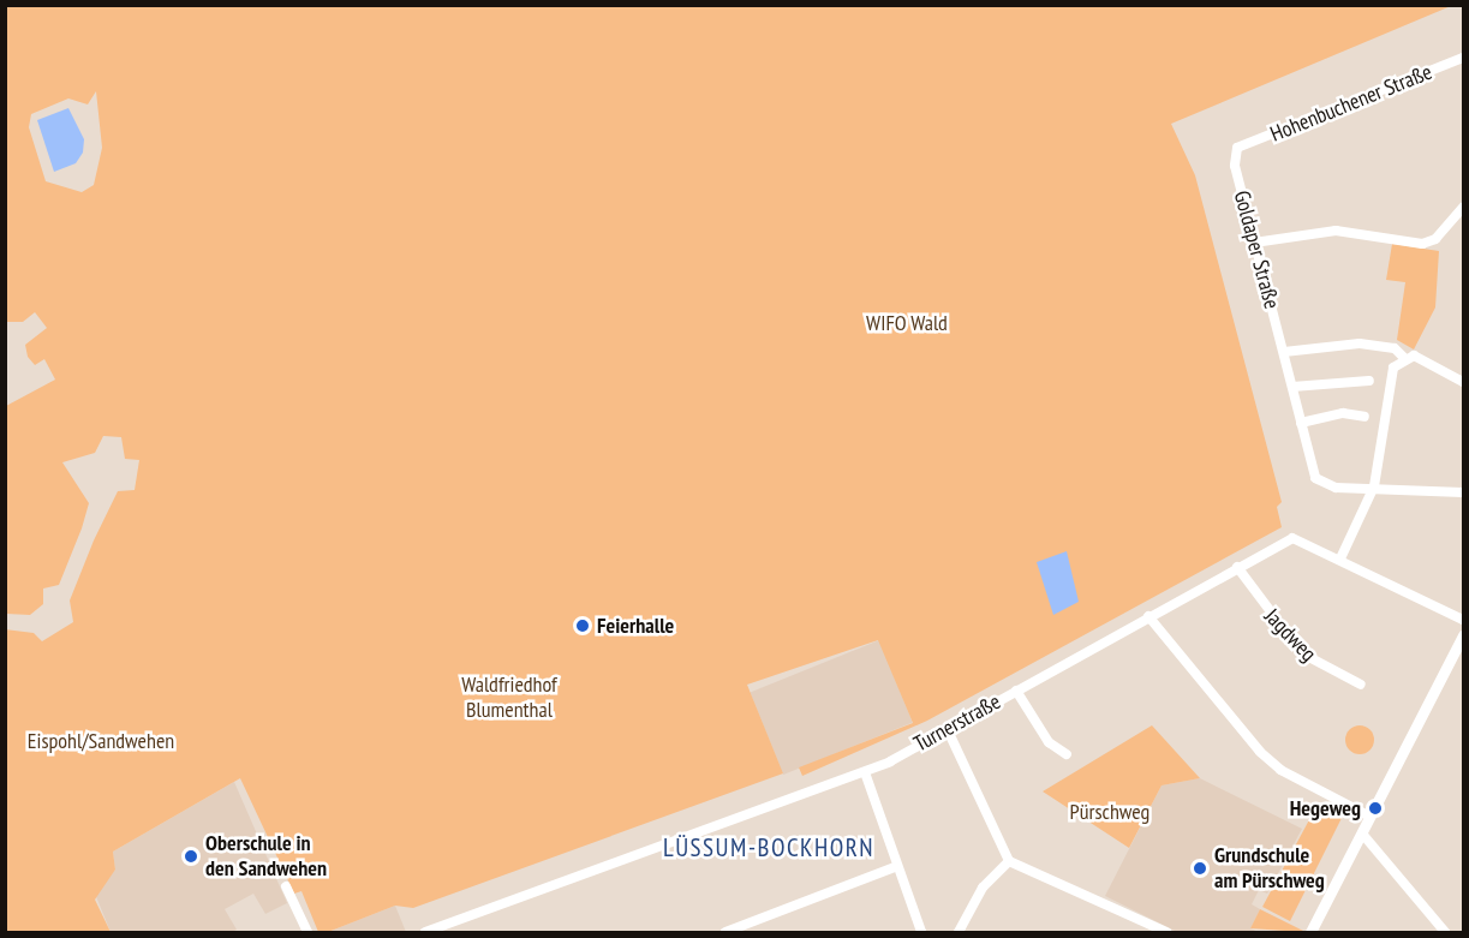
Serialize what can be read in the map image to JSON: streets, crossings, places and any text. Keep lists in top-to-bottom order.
{
  "streets": {
    "street": [
      "Hohenbuchener Straße",
      "Goldaper Straße",
      "Jagdweg",
      "Turnerstraße"
    ]
  },
  "crossings": [
    ["Hohenbuchener Straße", "Goldaper Straße"],
    ["Jagdweg", "Turnerstraße"]
  ],
  "districts": ["LÜSSUM-BOCKHORN"],
  "parks": [
    "WIFO Wald",
    "Waldfriedhof Blumenthal",
    "Eispohl/Sandwehen",
    "Pürschweg"
  ],
  "places": [
    "Feierhalle",
    "Hegeweg",
    "Oberschule in den Sandwehen",
    "Grundschule am Pürschweg"
  ]
}
